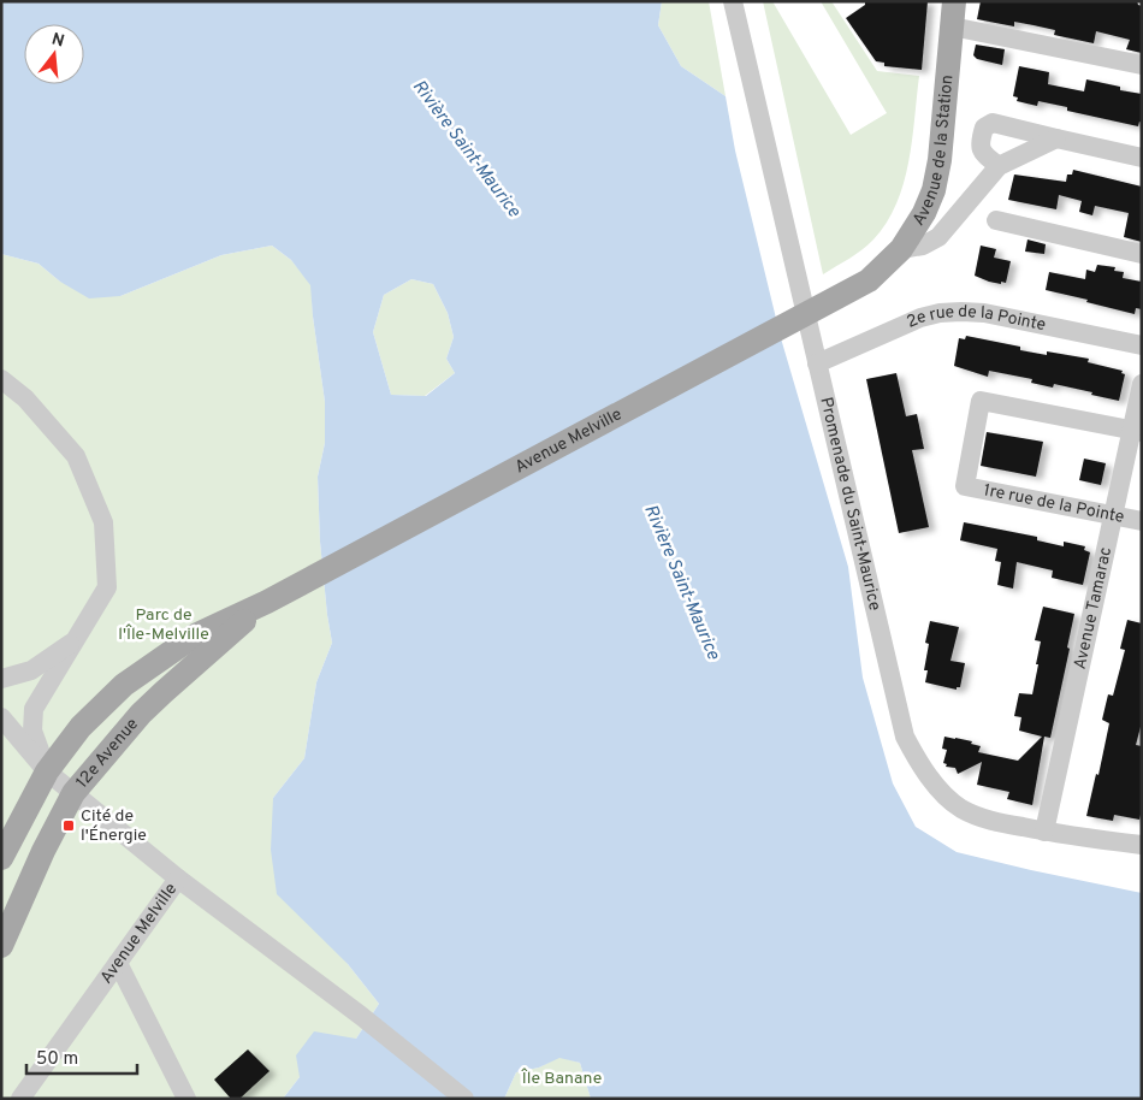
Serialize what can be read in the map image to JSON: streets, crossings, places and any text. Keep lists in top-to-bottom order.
{
  "streets": {
    "main road": ["Avenue de la Station", "Avenue Melville", "12e Avenue"],
    "street": [
      "2e rue de la Pointe",
      "Promenade du Saint-Maurice",
      "1re rue de la Pointe",
      "Avenue Tamarac"
    ]
  },
  "crossings": [
    ["Avenue de la Station", "Avenue Melville"],
    ["2e rue de la Pointe", "Promenade du Saint-Maurice"],
    ["Avenue Melville", "12e Avenue"],
    ["Promenade du Saint-Maurice", "Avenue Tamarac"],
    ["1re rue de la Pointe", "Avenue Tamarac"]
  ],
  "water": ["Rivière Saint-Maurice"],
  "parks": ["Parc de l'Île-Melville", "Île Banane"],
  "places": {
    "transit": ["Cité de l'Énergie"]
  },
  "scale_bar": "50 m",
  "north": "top"
}
